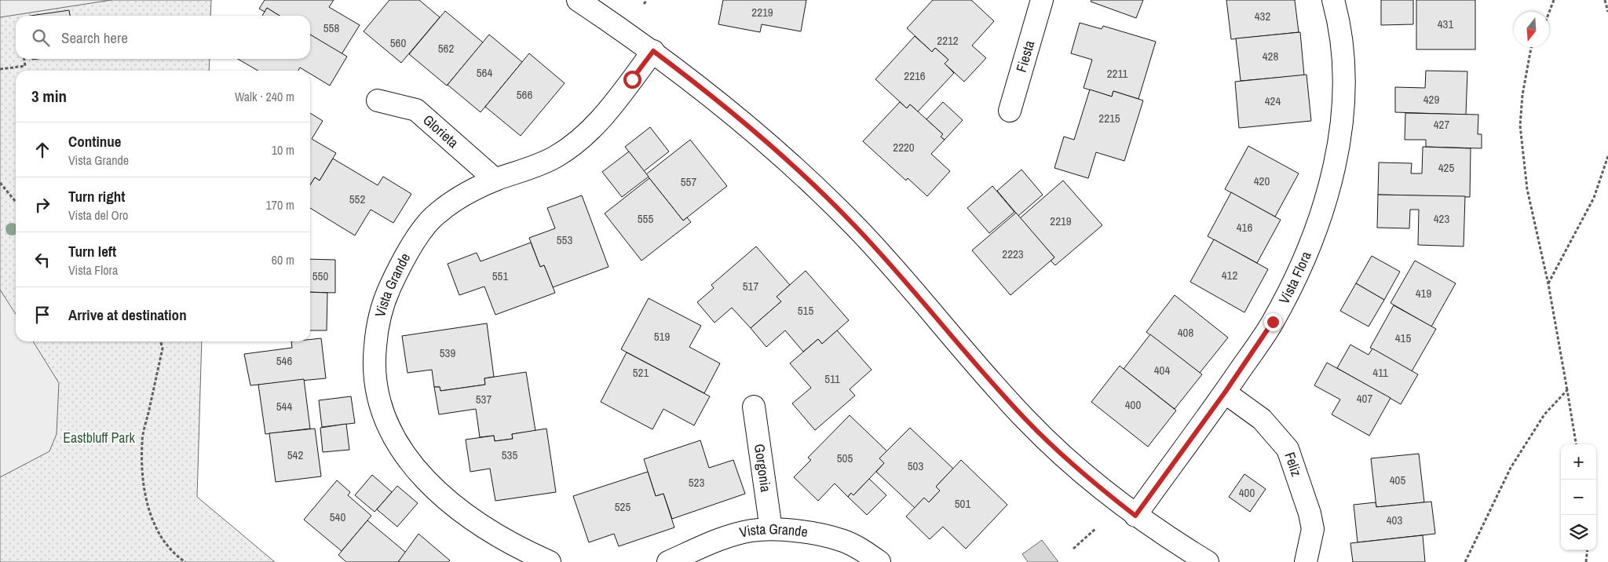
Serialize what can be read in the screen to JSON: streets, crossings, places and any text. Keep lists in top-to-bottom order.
{
  "streets": {
    "street": [
      "Fiesta",
      "Glorieta",
      "Vista Flora",
      "Vista Grande",
      "Feliz",
      "Gorgonia"
    ]
  },
  "crossings": [
    ["Glorieta", "Vista Grande"],
    ["Vista Flora", "Feliz"],
    ["Vista Grande", "Gorgonia"]
  ],
  "parks": ["Eastbluff Park"],
  "house_numbers": [
    "2219",
    "432",
    "431",
    "558",
    "2212",
    "560",
    "562",
    "428",
    "564",
    "2211",
    "2216",
    "566",
    "429",
    "424",
    "2215",
    "427",
    "2220",
    "425",
    "420",
    "557",
    "552",
    "555",
    "423",
    "2219",
    "416",
    "553",
    "2223",
    "412",
    "550",
    "551",
    "517",
    "419",
    "515",
    "408",
    "519",
    "415",
    "539",
    "546",
    "404",
    "521",
    "411",
    "511",
    "407",
    "537",
    "400",
    "544",
    "542",
    "535",
    "505",
    "503",
    "405",
    "523",
    "400",
    "501",
    "525",
    "540",
    "403"
  ],
  "north": "bottom",
  "page": {
    "search": "Search here",
    "heading": ["3 min", "Walk · 240 m"],
    "list": [
      ["Continue", "Vista Grande", "10 m"],
      ["Turn right", "Vista del Oro", "170 m"],
      ["Turn left", "Vista Flora", "60 m"],
      "Arrive at destination"
    ],
    "map_buttons": ["+", "−"]
  }
}
